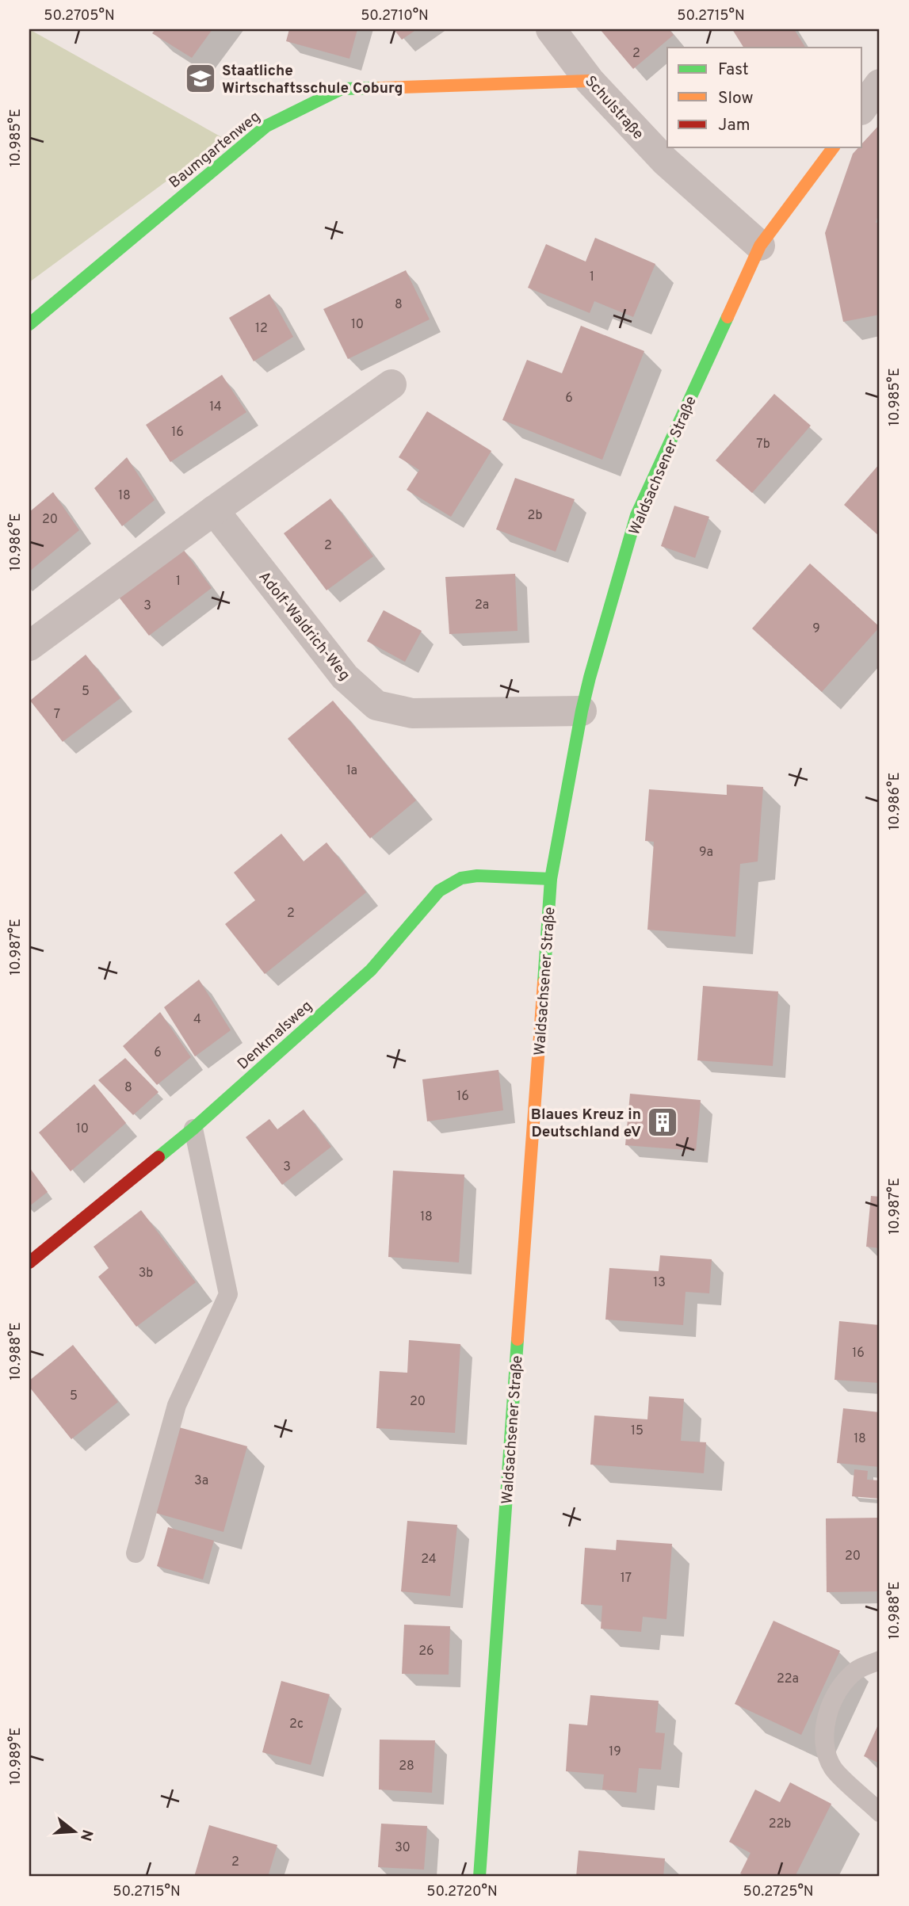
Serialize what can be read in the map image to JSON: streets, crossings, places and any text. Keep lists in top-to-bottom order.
{
  "streets": {
    "street": [
      "Schulstraße",
      "Baumgartenweg",
      "Waldsachsener Straße",
      "Adolf-Waldrich-Weg",
      "Denkmalsweg"
    ]
  },
  "crossings": [
    ["Schulstraße", "Baumgartenweg"],
    ["Schulstraße", "Waldsachsener Straße"],
    ["Waldsachsener Straße", "Adolf-Waldrich-Weg"],
    ["Waldsachsener Straße", "Denkmalsweg"]
  ],
  "places": {
    "school or university": ["Staatliche Wirtschaftsschule Coburg"],
    "building": ["Blaues Kreuz in Deutschland eV"]
  },
  "house_numbers": [
    "2",
    "1",
    "8",
    "10",
    "12",
    "6",
    "14",
    "16",
    "7b",
    "18",
    "2b",
    "20",
    "2",
    "1",
    "2a",
    "3",
    "9",
    "5",
    "7",
    "1a",
    "9a",
    "2",
    "4",
    "6",
    "8",
    "16",
    "10",
    "3",
    "18",
    "3b",
    "13",
    "16",
    "5",
    "20",
    "15",
    "18",
    "3a",
    "20",
    "24",
    "17",
    "26",
    "22a",
    "2c",
    "19",
    "28",
    "22b",
    "30",
    "2"
  ],
  "legend": ["Fast", "Slow", "Jam"],
  "north": "right",
  "coordinates": [
    "50.2705°N",
    "50.2710°N",
    "50.2715°N",
    "10.985°E",
    "10.986°E",
    "10.987°E",
    "10.988°E",
    "10.989°E",
    "50.2720°N",
    "50.2725°N"
  ]
}
